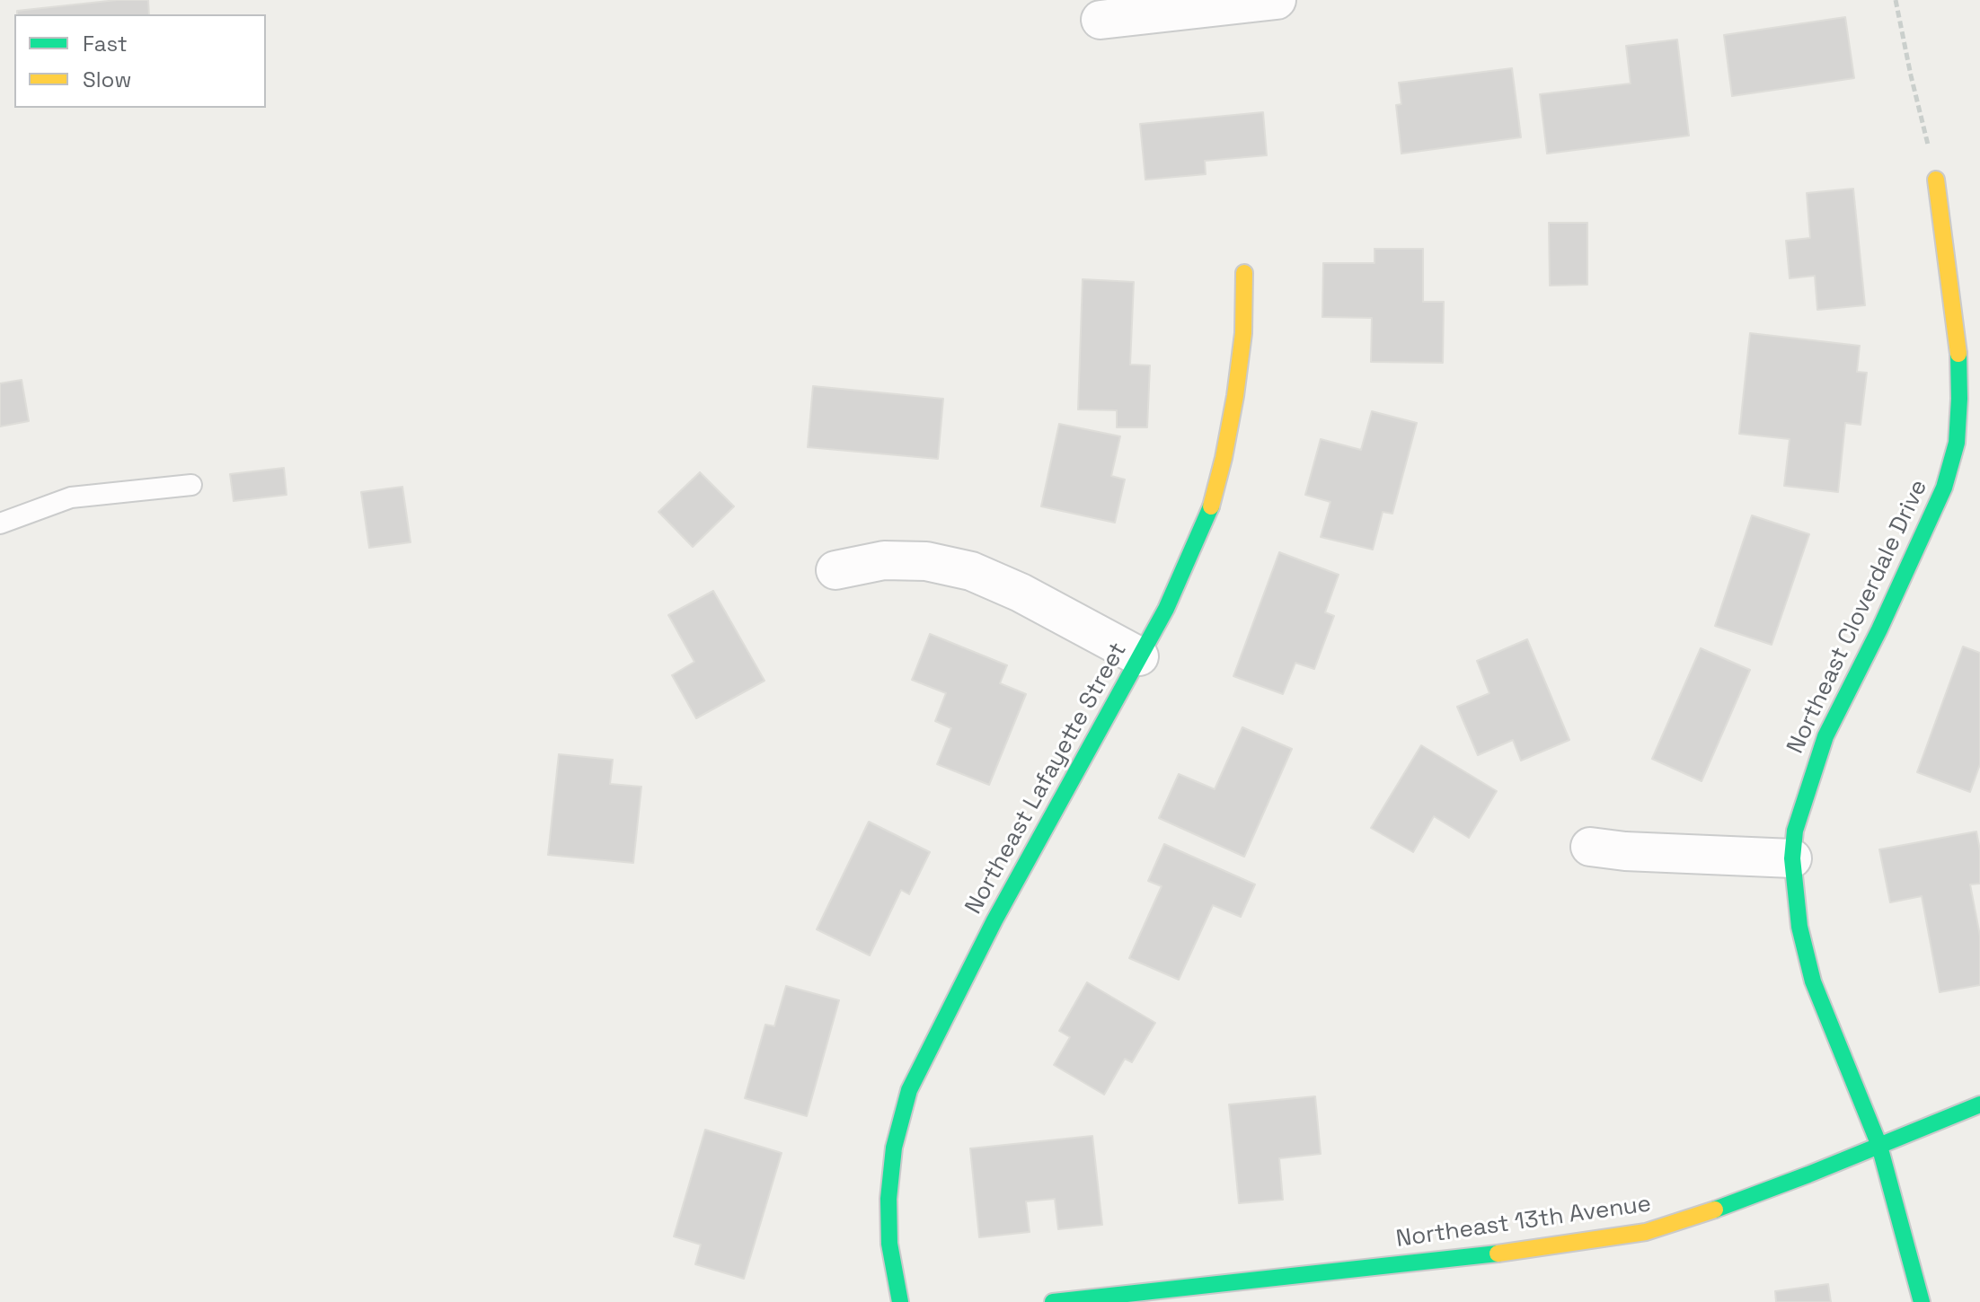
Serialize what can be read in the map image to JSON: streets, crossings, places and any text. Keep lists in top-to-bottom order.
{
  "streets": {
    "street": ["Northeast Cloverdale Drive", "Northeast Lafayette Street", "Northeast 13th Avenue"]
  },
  "crossings": [
    ["Northeast Cloverdale Drive", "Northeast 13th Avenue"]
  ],
  "legend": ["Fast", "Slow"]
}
